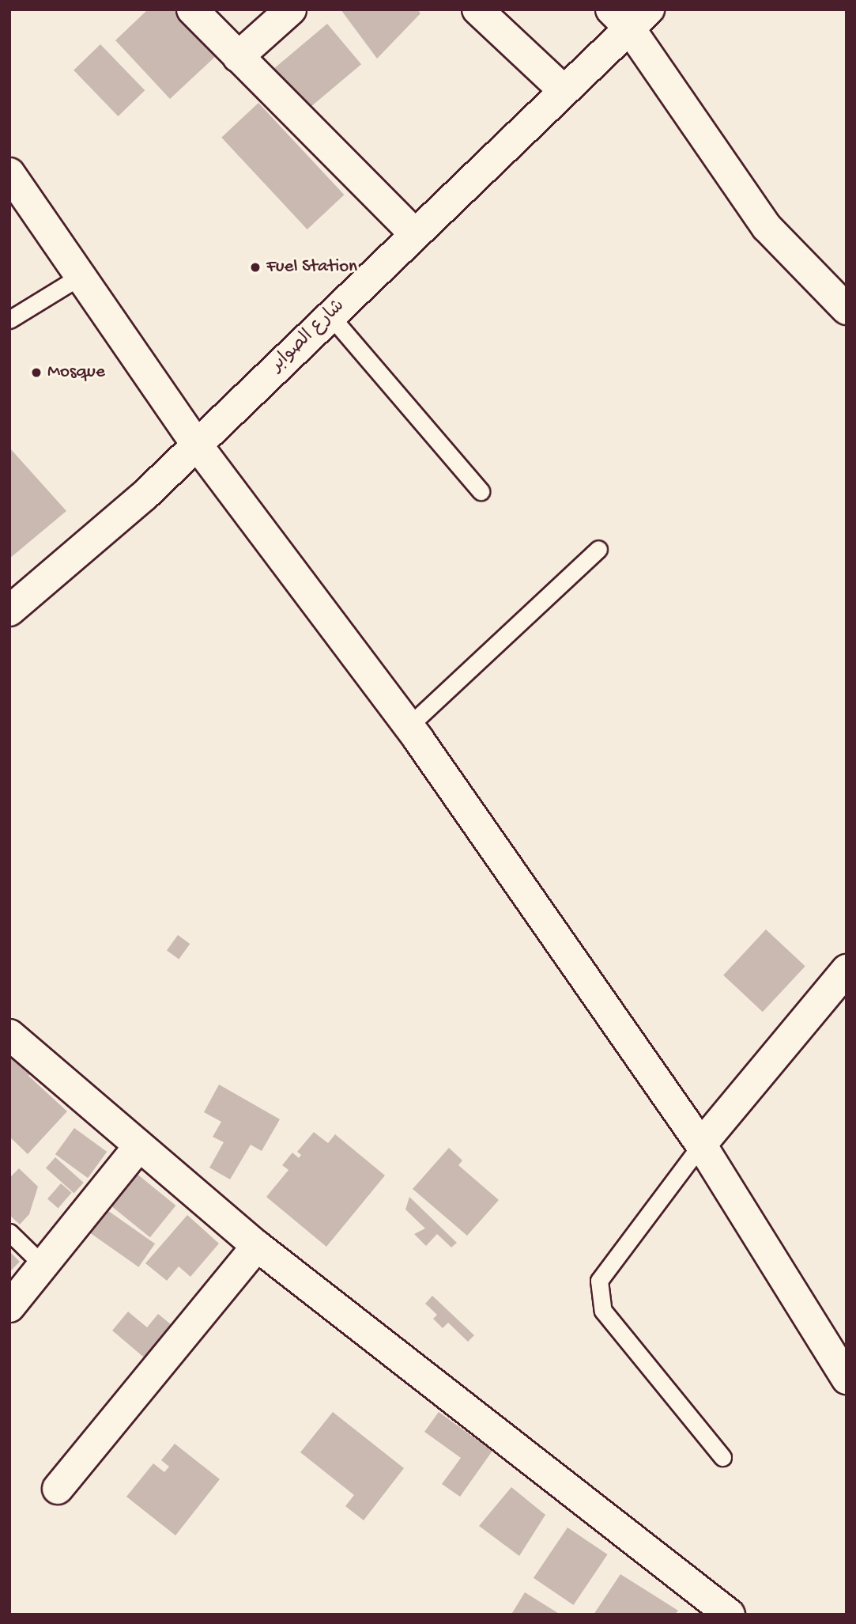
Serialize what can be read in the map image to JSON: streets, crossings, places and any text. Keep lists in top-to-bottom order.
{
  "streets": {
    "street": ["شارع الصوابر"]
  },
  "places": ["Fuel Station", "Mosque"]
}
